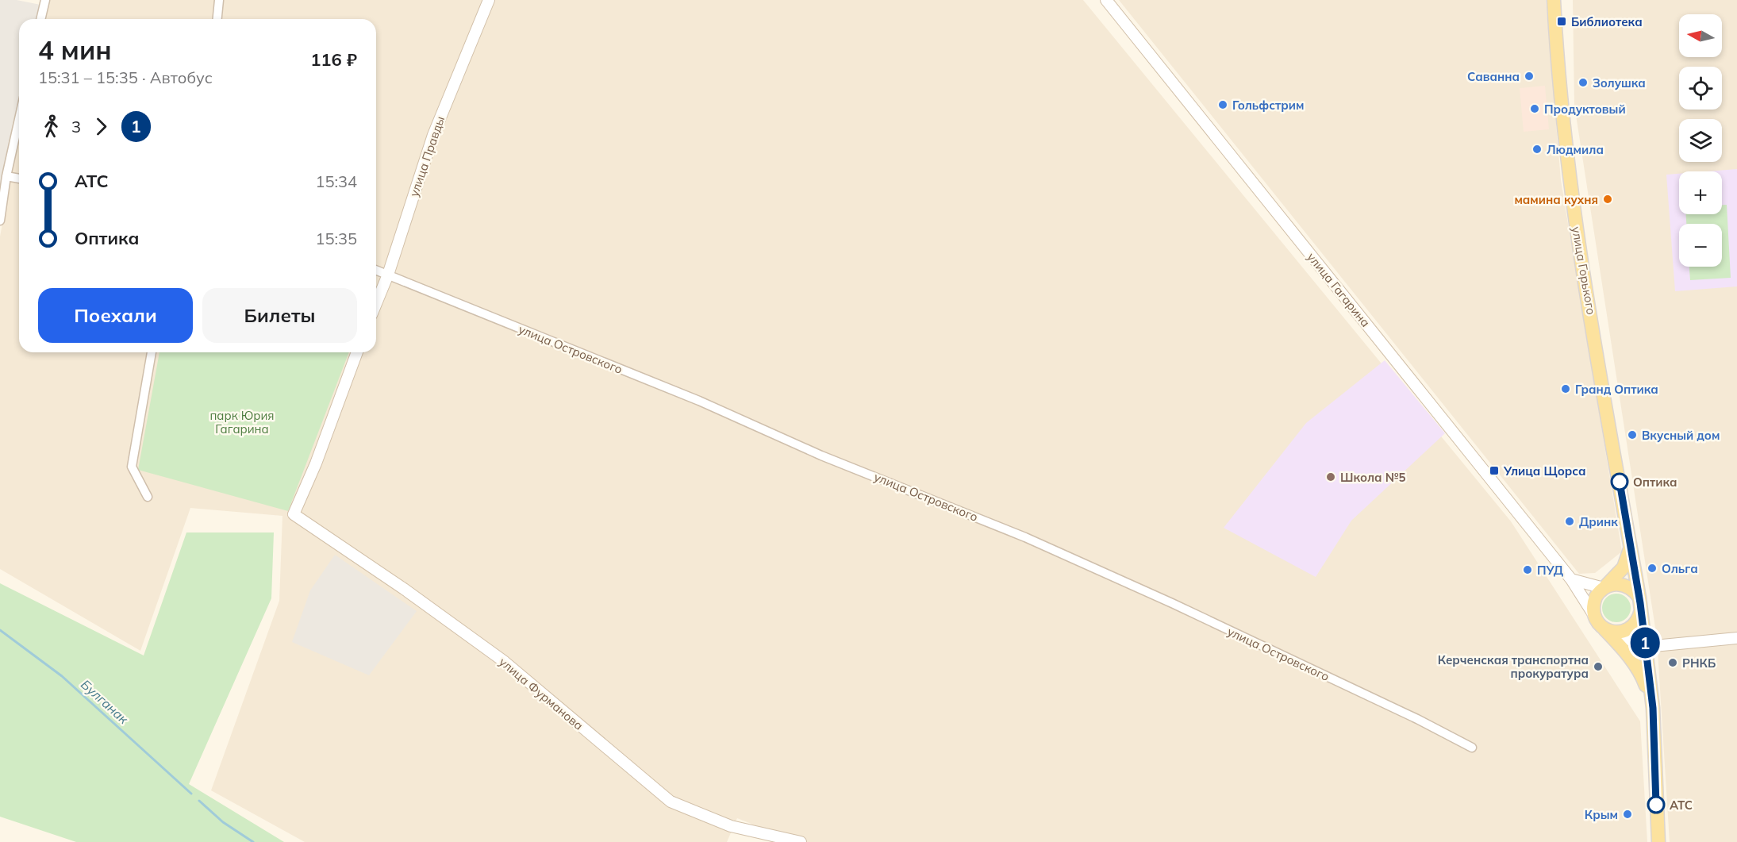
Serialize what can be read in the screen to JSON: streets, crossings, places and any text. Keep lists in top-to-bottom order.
{
  "streets": {
    "main road": [
      "улица Правды",
      "улица Горького",
      "улица Гагарина",
      "улица Фурманова"
    ],
    "street": ["улица Островского"]
  },
  "crossings": [
    ["улица Правды", "улица Островского"],
    ["улица Горького", "улица Гагарина"]
  ],
  "water": ["Булганак"],
  "parks": ["парк Юрия Гагарина"],
  "places": {
    "transit": ["Библиотека", "Улица Щорса"],
    "other": [
      "Саванна",
      "Золушка",
      "Гольфстрим",
      "Продуктовый",
      "Людмила",
      "мамина кухня",
      "Гранд Оптика",
      "Вкусный дом",
      "Школа №5",
      "Оптика",
      "Дринк",
      "Ольга",
      "ПУД",
      "РНКБ",
      "Керченская транспортна прокуратура",
      "АТС",
      "Крым"
    ]
  },
  "lines": ["bus line 1"],
  "north": "left",
  "page": {
    "on_map": "1",
    "map_buttons": ["+", "−"],
    "heading": ["4 мин", "15:31 – 15:35 · Автобус", "116 ₽"],
    "legs": ["3", "1"],
    "list": [
      {
        "name": "АТС",
        "value": "15:34"
      },
      {
        "name": "Оптика",
        "value": "15:35"
      }
    ],
    "buttons": ["Поехали", "Билеты"]
  }
}
